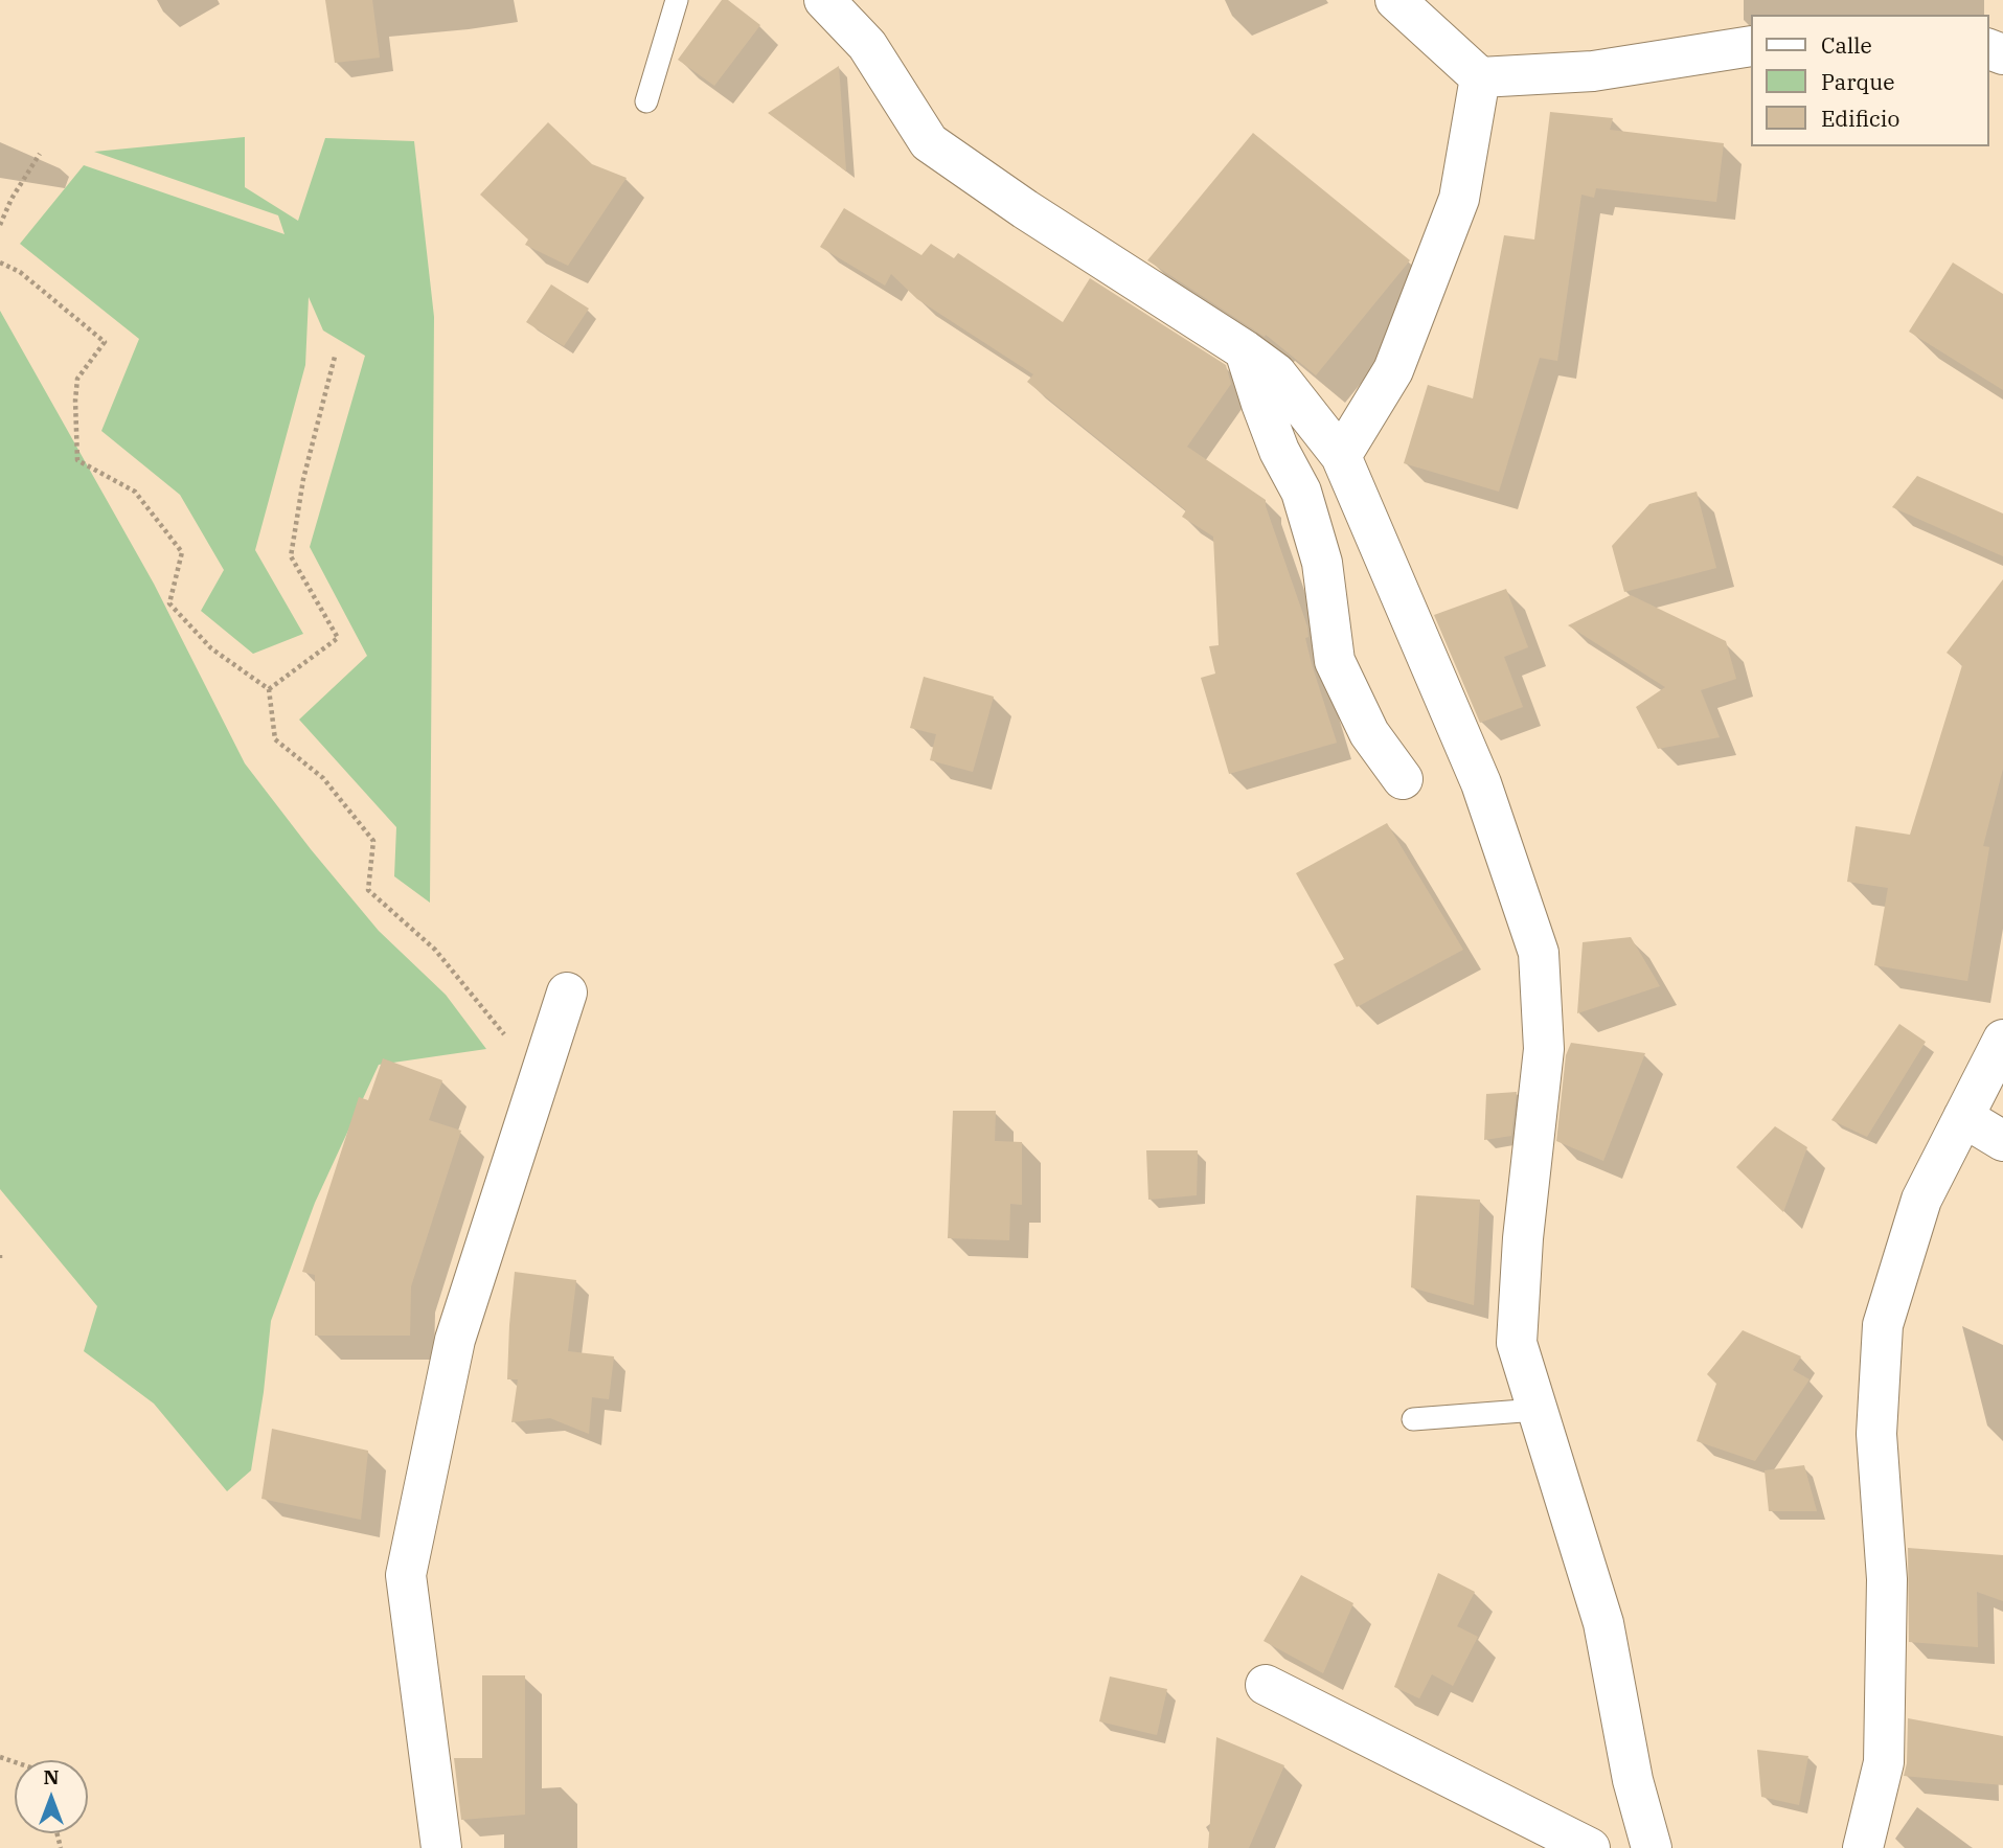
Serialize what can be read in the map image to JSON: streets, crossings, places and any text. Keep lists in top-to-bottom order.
{
  "legend": ["Calle", "Parque", "Edificio"],
  "north": "top"
}
